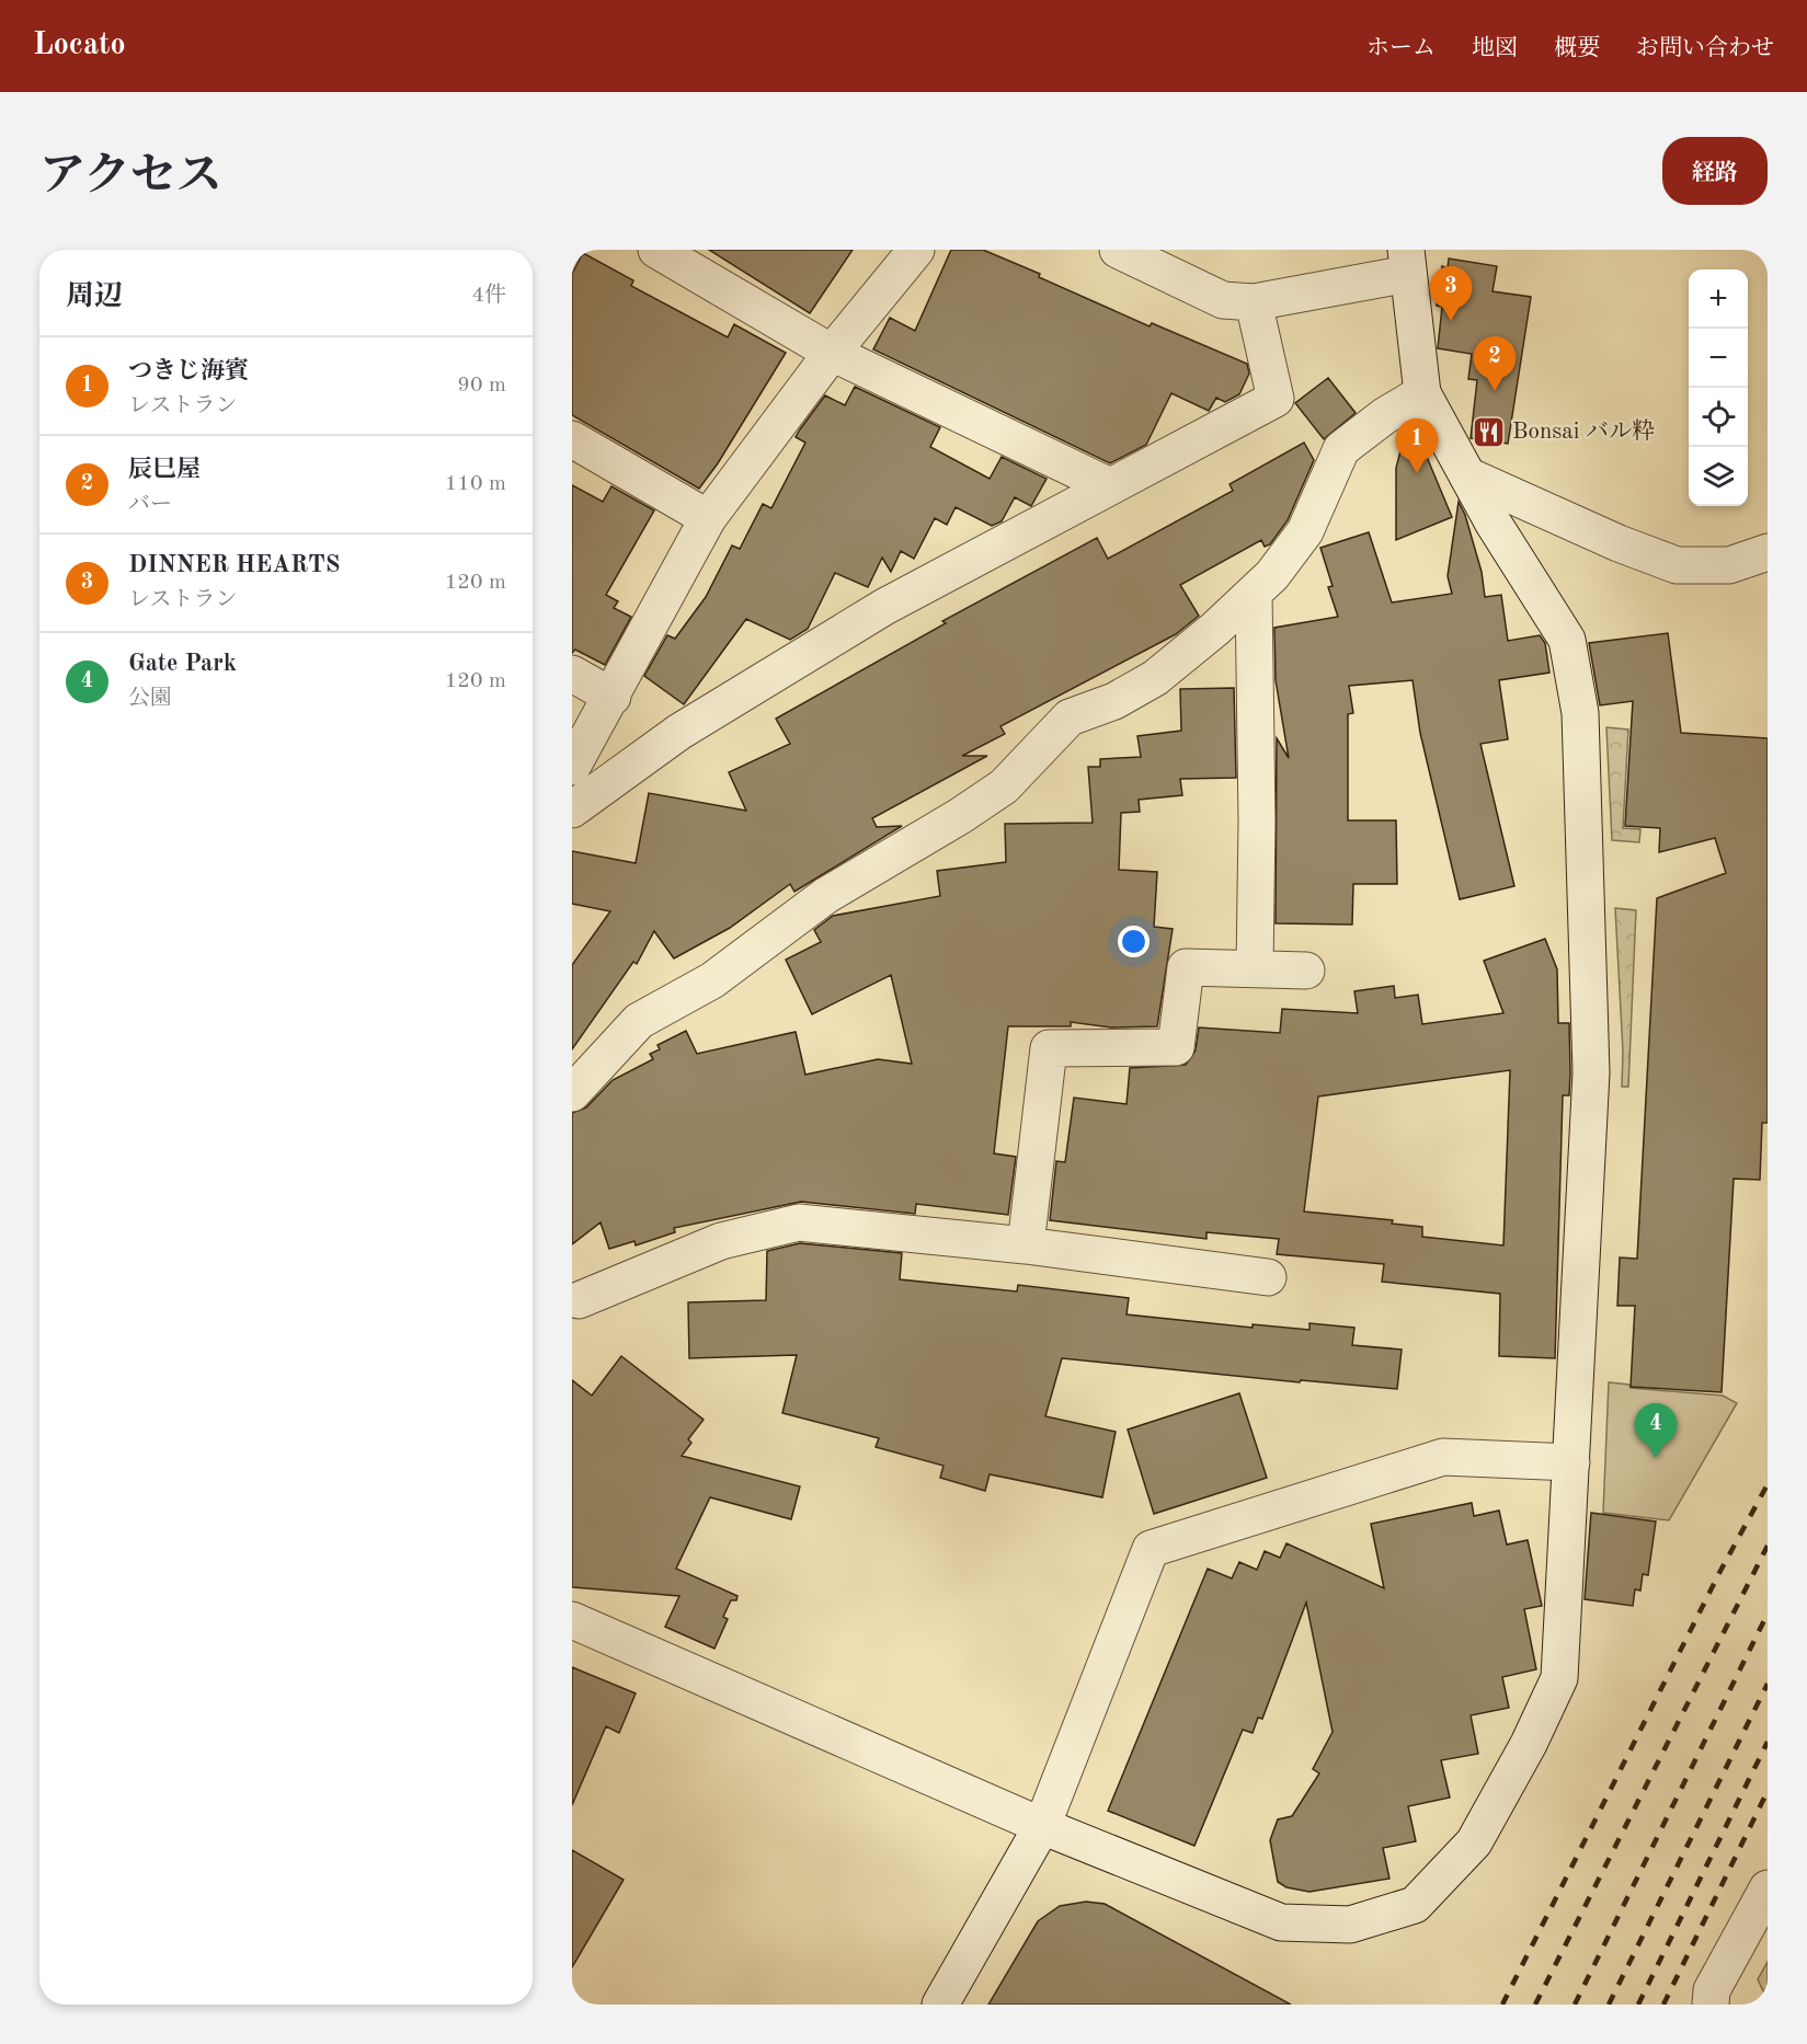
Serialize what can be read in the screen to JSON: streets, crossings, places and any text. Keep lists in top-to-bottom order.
{
  "places": {
    "restaurant": ["Bonsai バル粋"]
  },
  "page": {
    "header": "Locato",
    "nav": [
      "ホーム",
      "地図",
      "概要",
      "お問い合わせ"
    ],
    "title": "アクセス",
    "buttons": "経路",
    "heading": ["周辺", "4件"],
    "pins": [
      "3",
      "2",
      "1",
      "4"
    ],
    "map_buttons": ["+", "−"],
    "list": [
      {
        "mark": "1",
        "name": "つきじ海賓",
        "note": "レストラン",
        "value": "90 m"
      },
      {
        "mark": "2",
        "name": "辰巳屋",
        "note": "バー",
        "value": "110 m"
      },
      {
        "mark": "3",
        "name": "DINNER HEARTS",
        "note": "レストラン",
        "value": "120 m"
      },
      {
        "mark": "4",
        "name": "Gate Park",
        "note": "公園",
        "value": "120 m"
      }
    ]
  }
}
